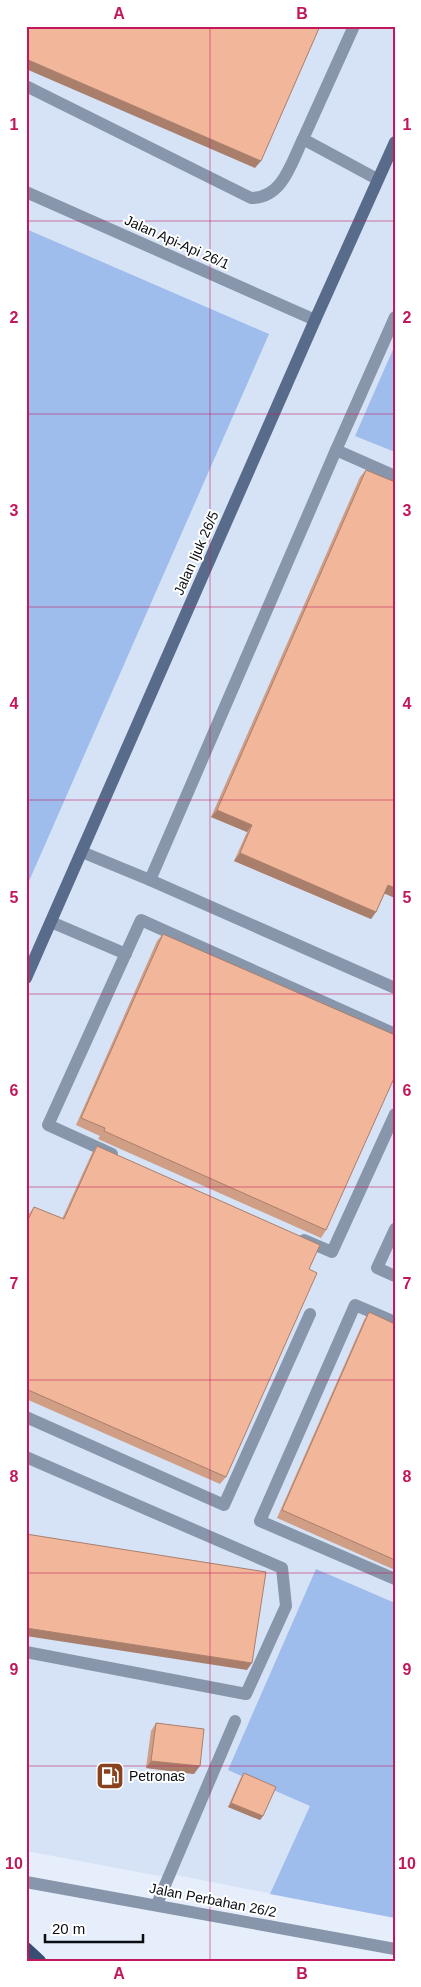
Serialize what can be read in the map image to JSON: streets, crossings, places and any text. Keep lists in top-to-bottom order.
{
  "streets": {
    "street": ["Jalan Api-Api 26/1", "Jalan Ijuk 26/5", "Jalan Perbahan 26/2"]
  },
  "crossings": [
    ["Jalan Api-Api 26/1", "Jalan Ijuk 26/5"]
  ],
  "places": {
    "fuel station": ["Petronas"]
  },
  "scale_bar": "20 m",
  "grid": {
    "columns": ["A", "B"],
    "rows": [
      "1",
      "2",
      "3",
      "4",
      "5",
      "6",
      "7",
      "8",
      "9",
      "10"
    ]
  }
}
